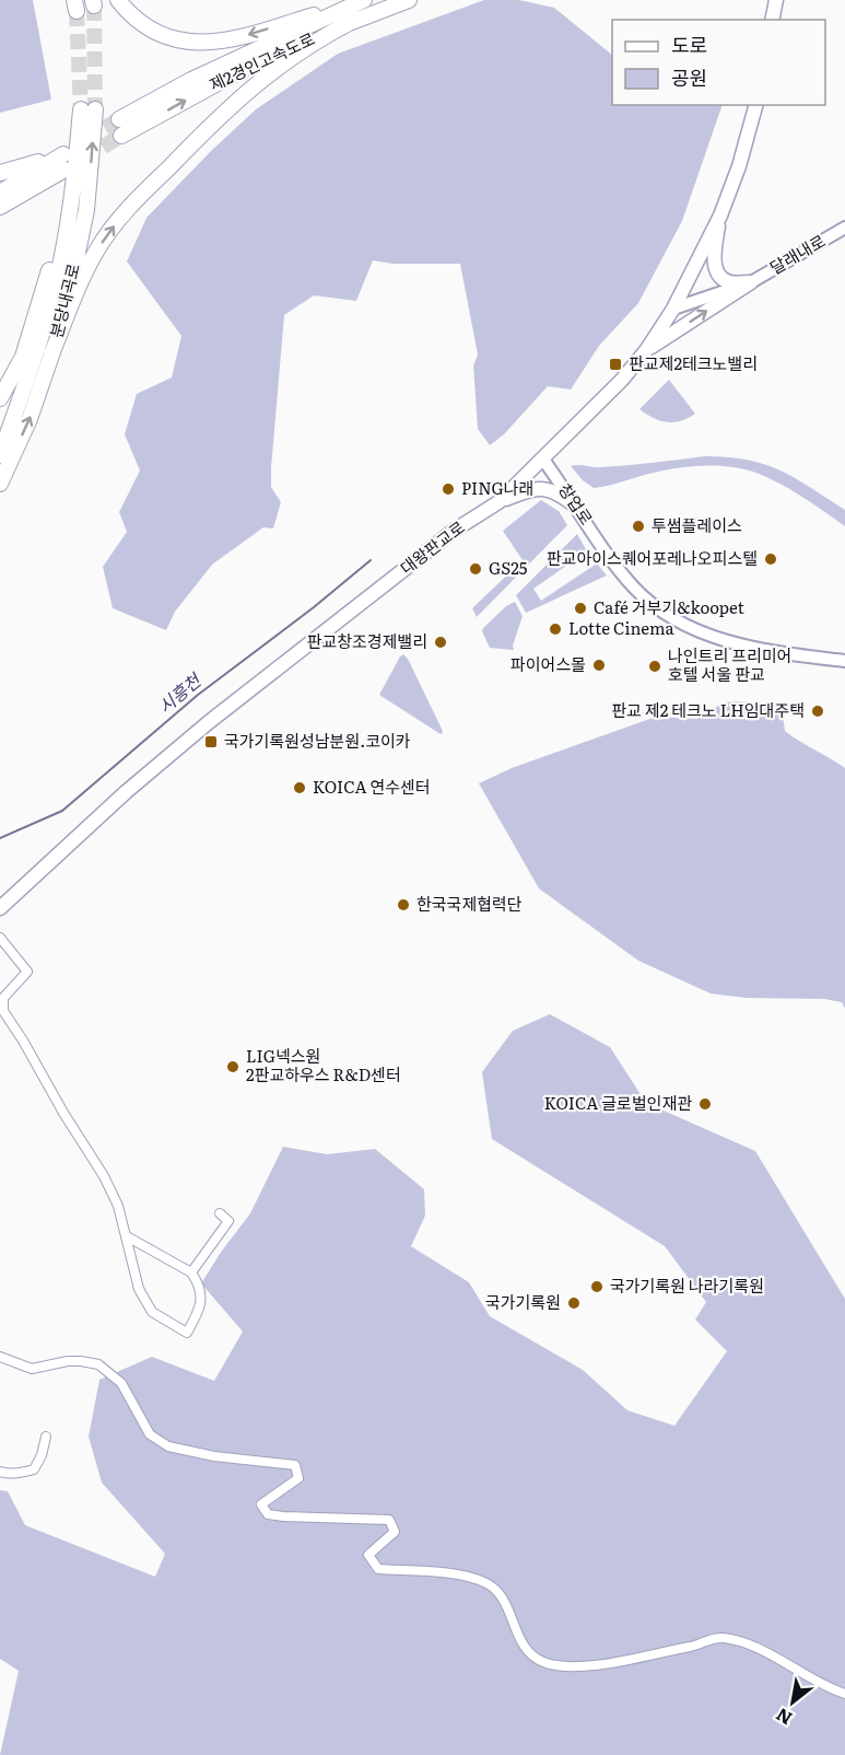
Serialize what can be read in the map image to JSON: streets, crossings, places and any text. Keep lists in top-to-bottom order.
{
  "streets": {
    "highway": ["제2경인고속도로", "분당내곡로"],
    "main road": ["대왕판교로"],
    "street": ["달래내로", "창업로"]
  },
  "crossings": [
    ["달래내로", "대왕판교로"],
    ["창업로", "대왕판교로"]
  ],
  "water": ["시흥천"],
  "places": {
    "transit": ["판교제2테크노밸리", "국가기록원성남분원.코이카"],
    "other": [
      "PING나래",
      "투썸플레이스",
      "판교아이스퀘어포레나오피스텔",
      "GS25",
      "Café 거부기&koopet",
      "Lotte Cinema",
      "판교창조경제밸리",
      "파이어스몰",
      "나인트리 프리미어 호텔 서울 판교",
      "판교 제2 테크노 LH임대주택",
      "KOICA 연수센터",
      "한국국제협력단",
      "LIG넥스원 2판교하우스 R&D센터",
      "KOICA 글로벌인재관",
      "국가기록원 나라기록원",
      "국가기록원"
    ]
  },
  "legend": ["도로", "공원"],
  "north": "bottom left"
}
